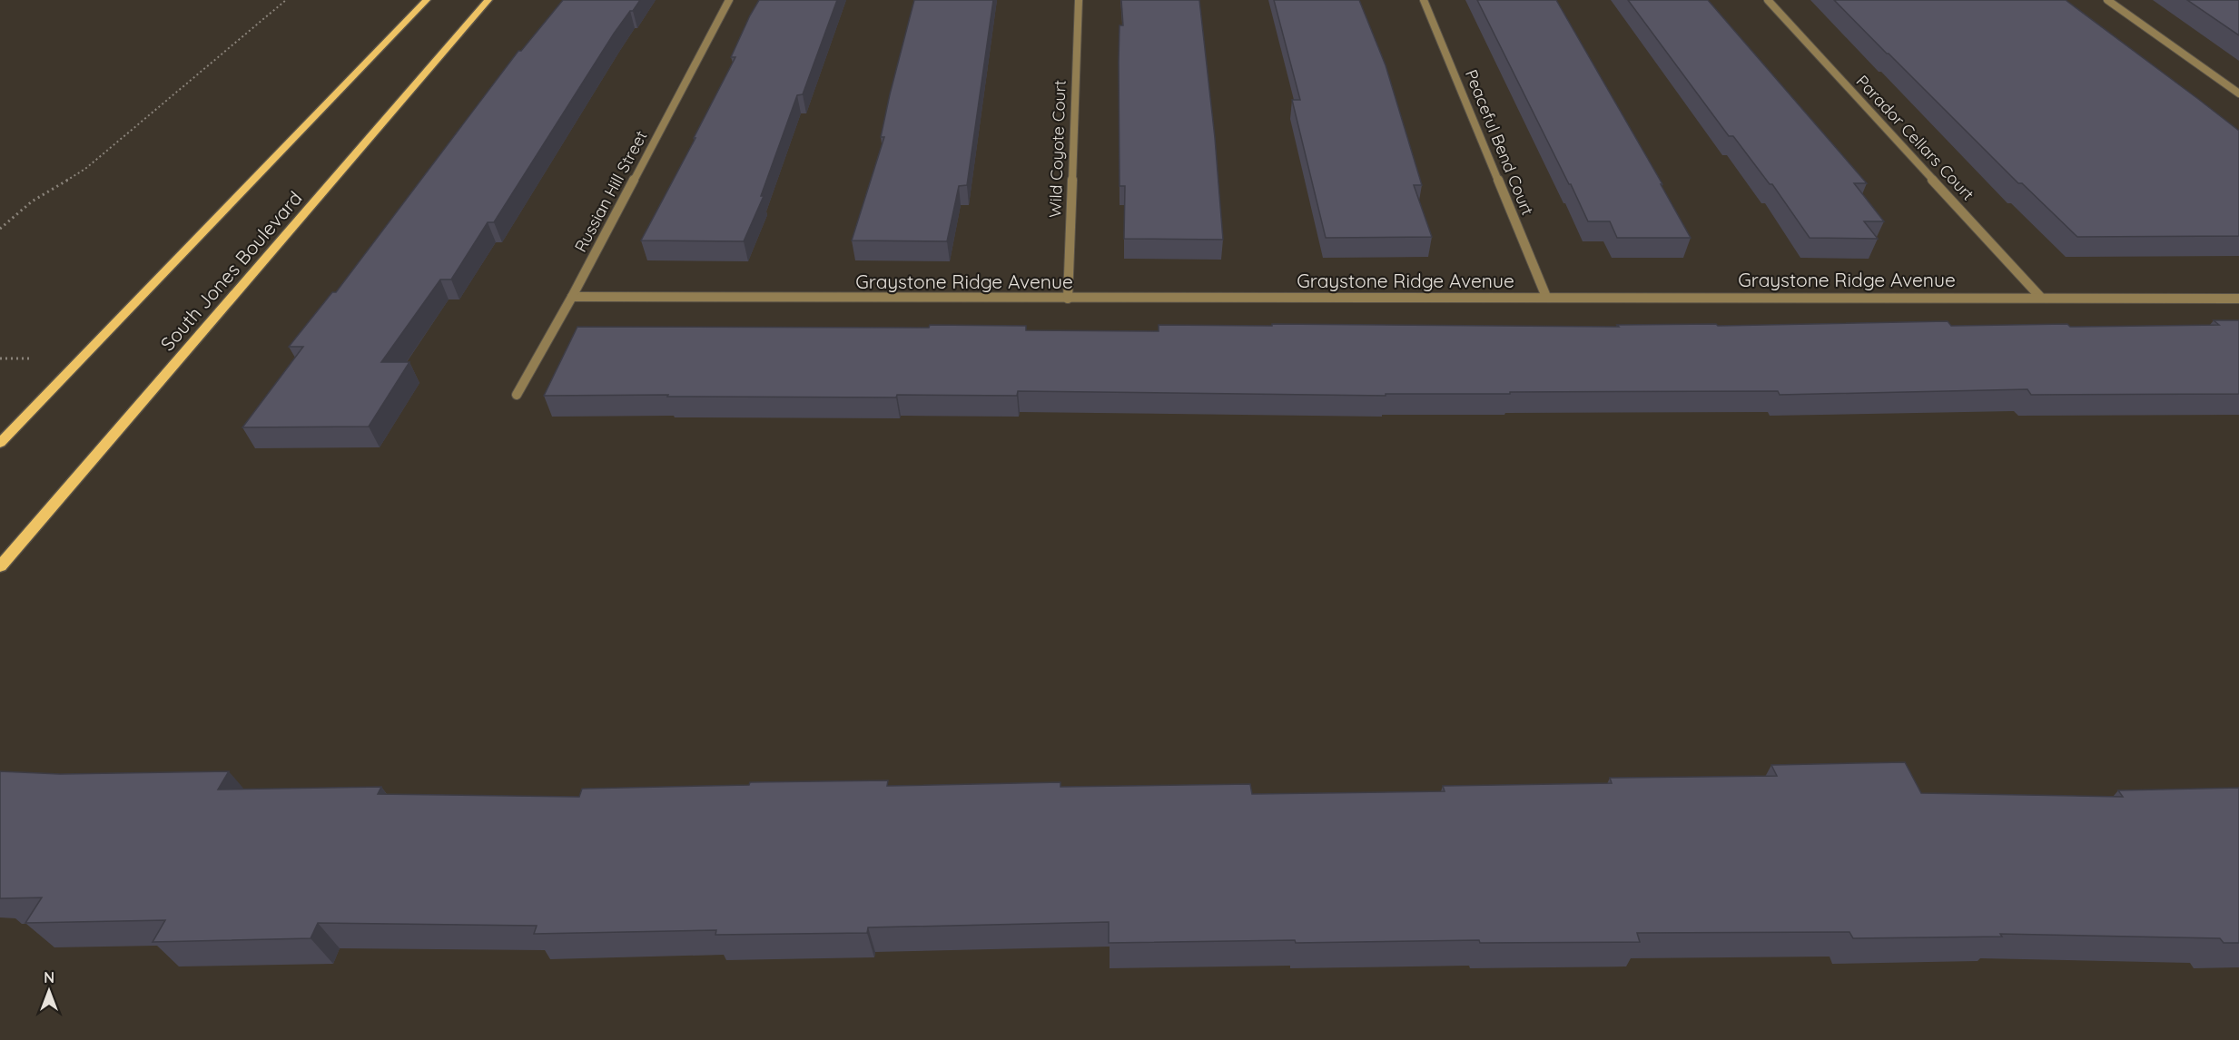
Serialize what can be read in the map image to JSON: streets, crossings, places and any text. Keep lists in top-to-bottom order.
{
  "streets": {
    "main road": ["South Jones Boulevard"],
    "street": [
      "Parador Cellars Court",
      "Peaceful Bend Court",
      "Wild Coyote Court",
      "Russian Hill Street",
      "Graystone Ridge Avenue"
    ]
  },
  "crossings": [
    ["Parador Cellars Court", "Graystone Ridge Avenue"],
    ["Peaceful Bend Court", "Graystone Ridge Avenue"],
    ["Wild Coyote Court", "Graystone Ridge Avenue"],
    ["Russian Hill Street", "Graystone Ridge Avenue"]
  ],
  "north": "top"
}
